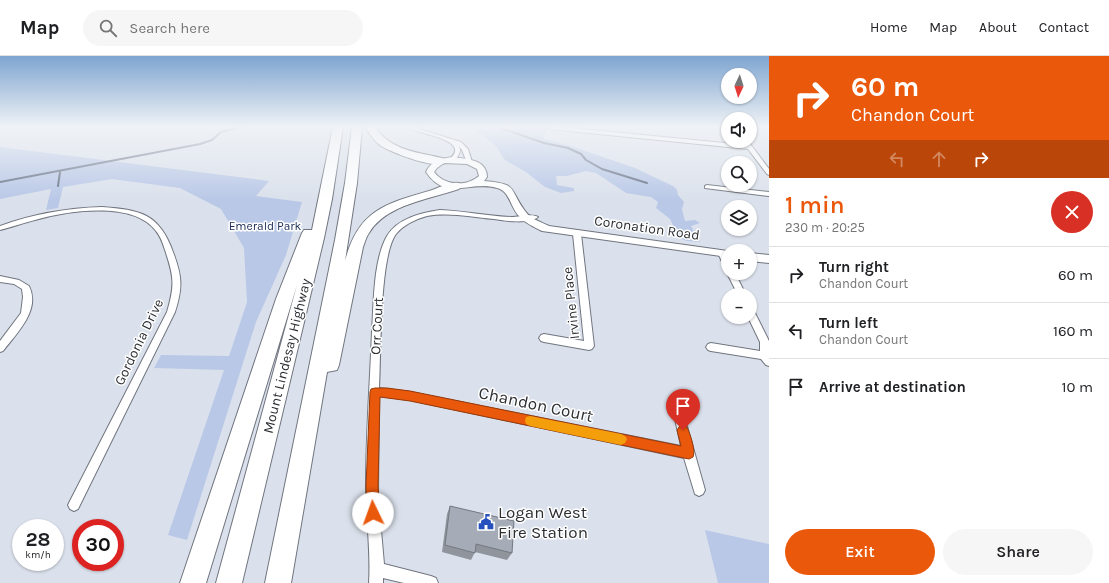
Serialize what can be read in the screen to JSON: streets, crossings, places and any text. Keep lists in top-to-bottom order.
{
  "streets": {
    "highway": ["Mount Lindesay Highway"],
    "street": [
      "Coronation Road",
      "Irvine Place",
      "Orr Court",
      "Gordonia Drive",
      "Chandon Court"
    ]
  },
  "crossings": [
    ["Coronation Road", "Irvine Place"],
    ["Coronation Road", "Orr Court"],
    ["Orr Court", "Chandon Court"]
  ],
  "parks": ["Emerald Park"],
  "places": {
    "public building": ["Logan West Fire Station"]
  },
  "north": "bottom",
  "page": {
    "header": "Map",
    "search": "Search here",
    "nav": [
      "Home",
      "Map",
      "About",
      "Contact"
    ],
    "turn": ["60 m", "Chandon Court"],
    "map_buttons": ["+", "−"],
    "heading": ["1 min", "230 m · 20:25"],
    "list": [
      {
        "name": "Turn right",
        "note": "Chandon Court",
        "value": "60 m"
      },
      {
        "name": "Turn left",
        "note": "Chandon Court",
        "value": "160 m"
      },
      {
        "name": "Arrive at destination",
        "value": "10 m"
      }
    ],
    "speed": "28 km/h",
    "limit": "30",
    "buttons": ["Exit", "Share"]
  }
}
